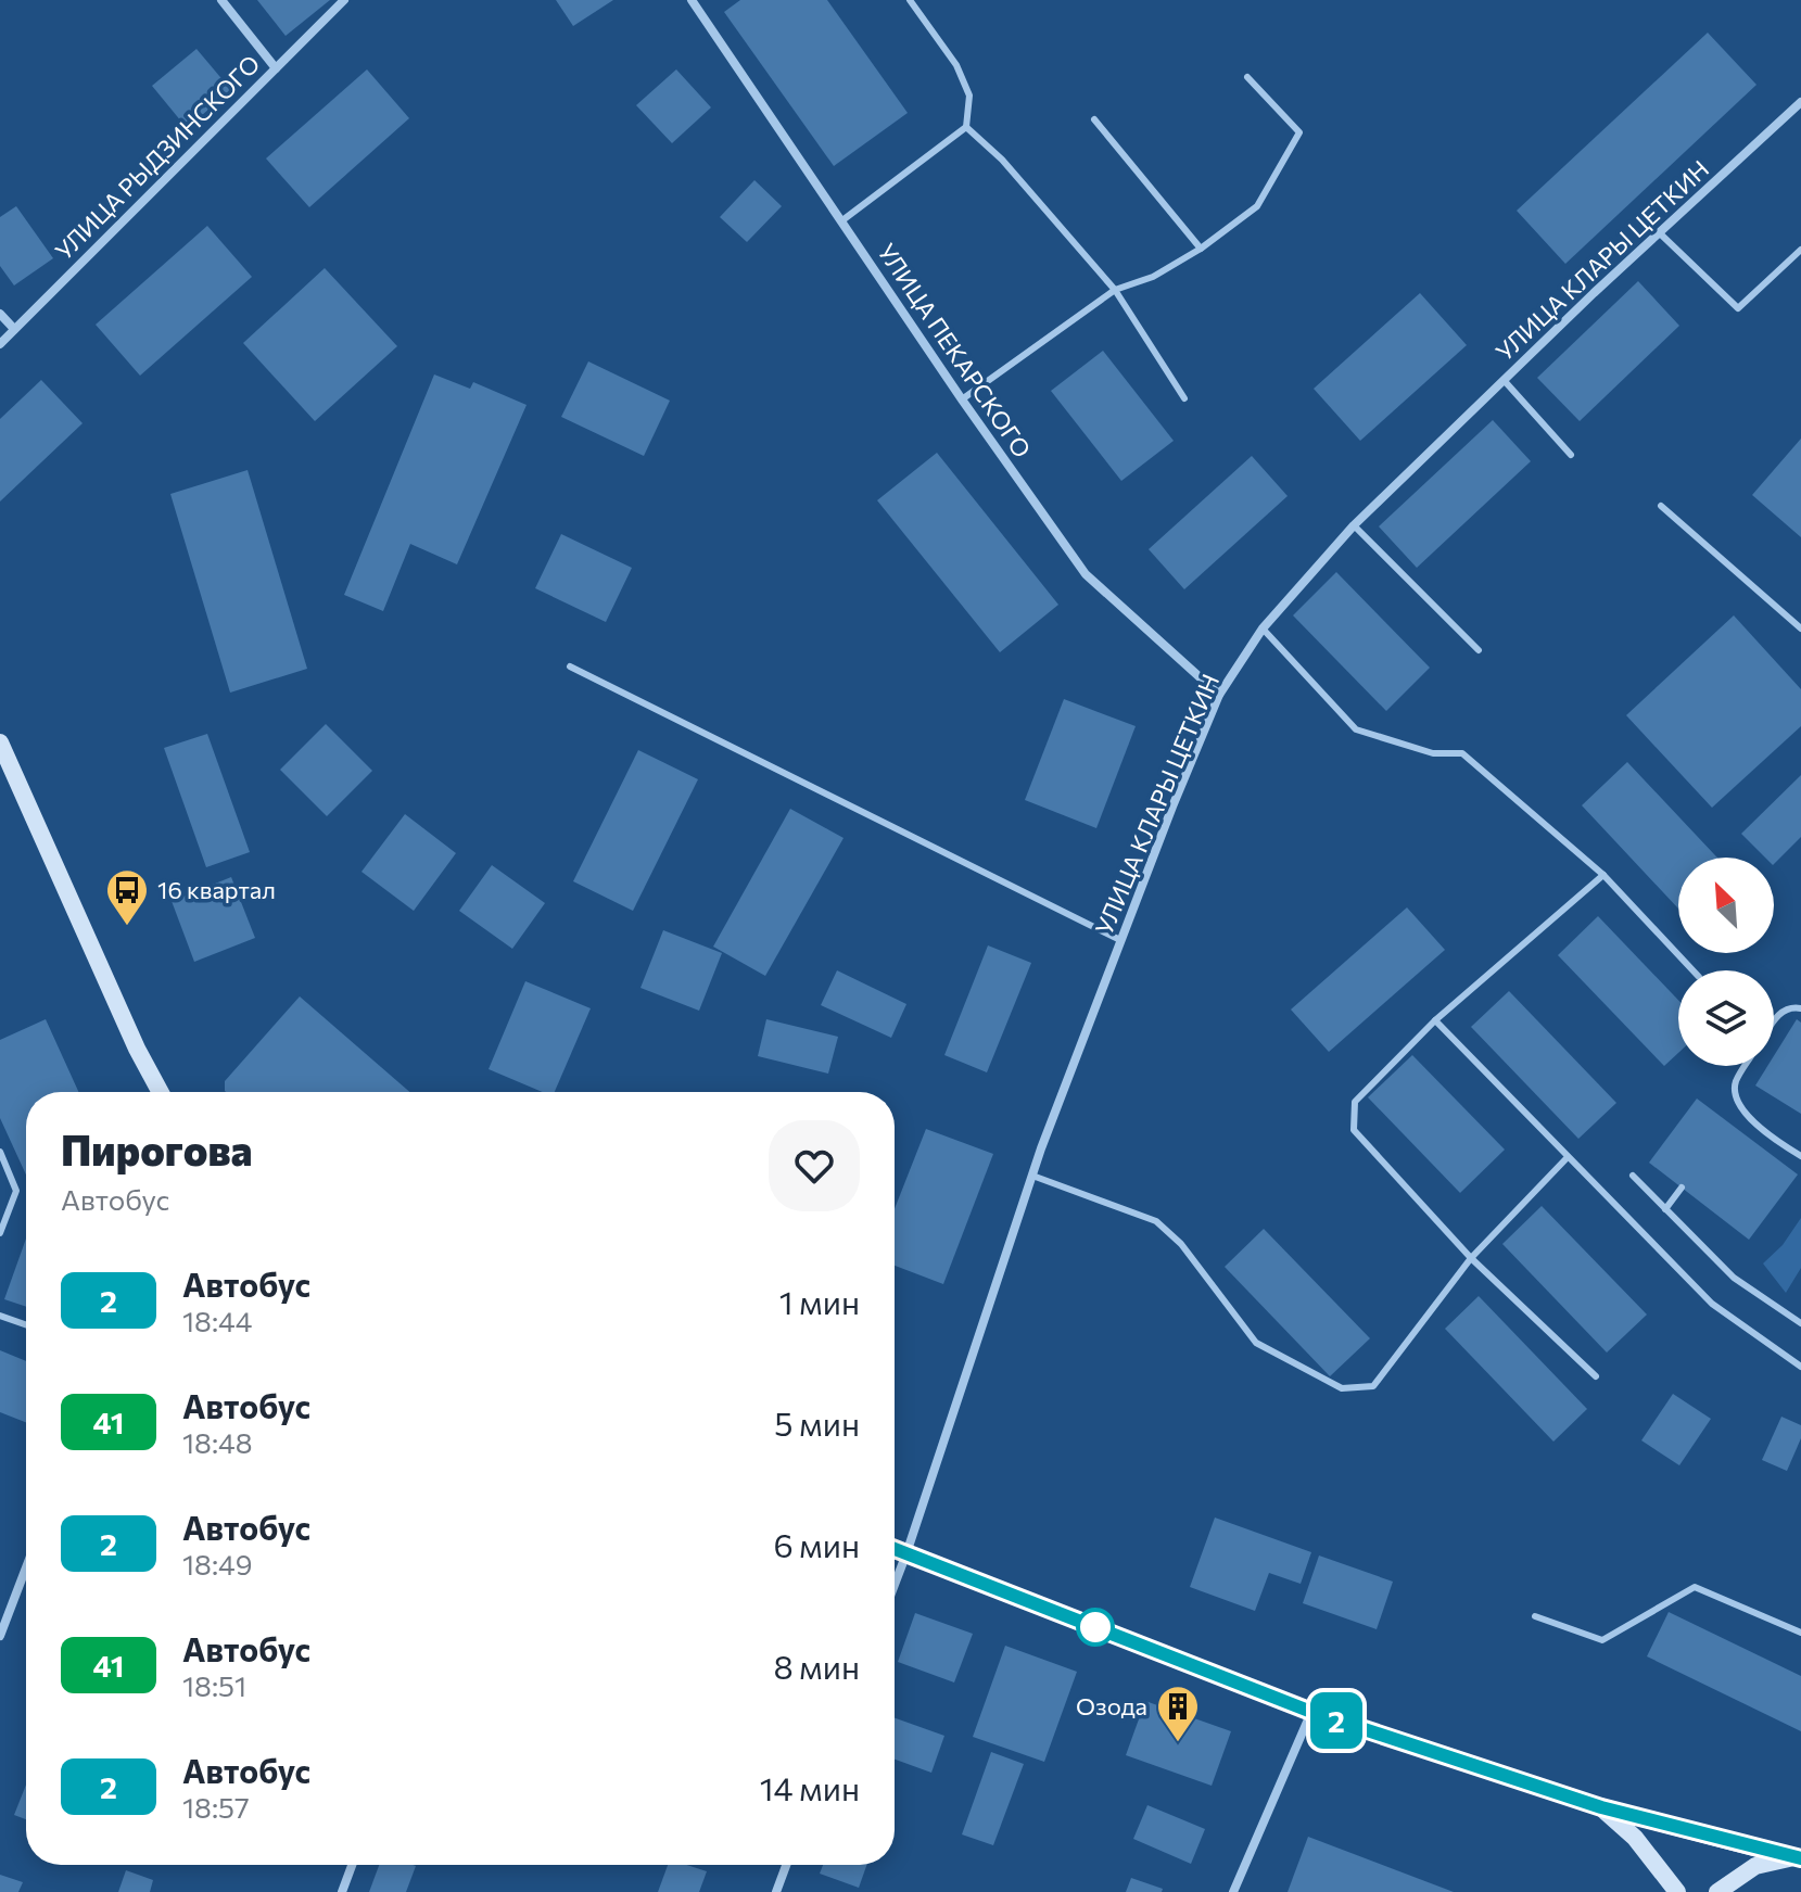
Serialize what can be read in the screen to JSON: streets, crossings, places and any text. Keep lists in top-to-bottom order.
{
  "streets": {
    "street": ["УЛИЦА РЫДЗИНСКОГО", "УЛИЦА КЛАРЫ ЦЕТКИН", "УЛИЦА ПЕКАРСКОГО"]
  },
  "crossings": [
    ["УЛИЦА КЛАРЫ ЦЕТКИН", "УЛИЦА ПЕКАРСКОГО"]
  ],
  "places": {
    "bus stop": ["16 квартал"],
    "building": ["Озода"]
  },
  "lines": ["bus line 2"],
  "north": "top left",
  "page": {
    "on_map": "2",
    "heading": ["Пирогова", "Автобус"],
    "list": [
      {
        "mark": "2",
        "name": "Автобус",
        "note": "18:44",
        "value": "1 мин"
      },
      {
        "mark": "41",
        "name": "Автобус",
        "note": "18:48",
        "value": "5 мин"
      },
      {
        "mark": "2",
        "name": "Автобус",
        "note": "18:49",
        "value": "6 мин"
      },
      {
        "mark": "41",
        "name": "Автобус",
        "note": "18:51",
        "value": "8 мин"
      },
      {
        "mark": "2",
        "name": "Автобус",
        "note": "18:57",
        "value": "14 мин"
      }
    ]
  }
}
